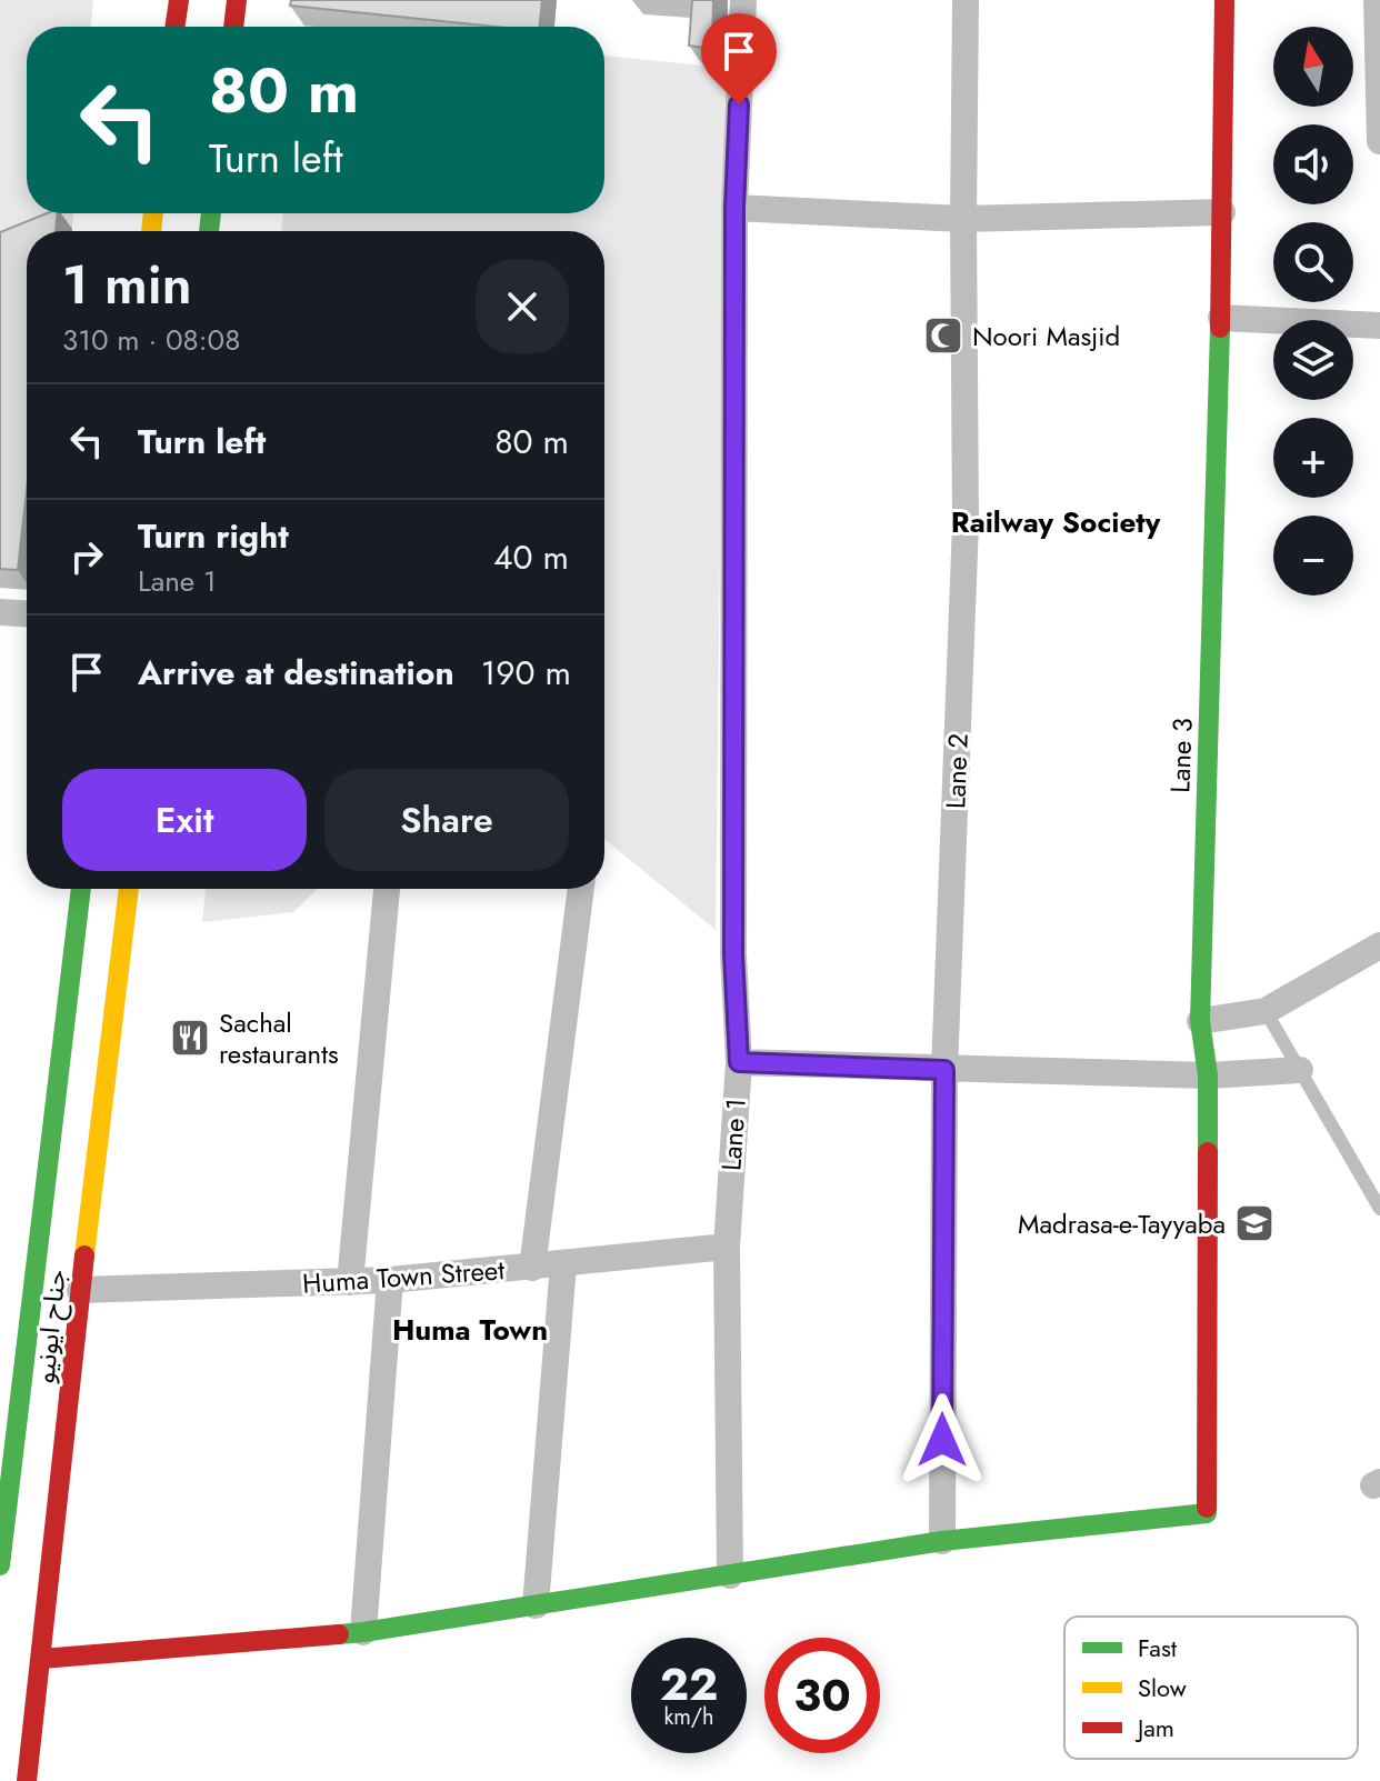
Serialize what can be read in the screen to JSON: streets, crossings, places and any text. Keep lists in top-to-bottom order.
{
  "streets": {
    "main road": ["Lane 3", "جناح ایونیو"],
    "street": ["Lane 2", "Lane 1", "Huma Town Street"]
  },
  "crossings": [
    ["Lane 3", "Lane 2"],
    ["Lane 1", "Huma Town Street"],
    ["Huma Town Street", "جناح ایونیو"]
  ],
  "districts": ["Railway Society", "Huma Town"],
  "places": {
    "mosque": ["Noori Masjid"],
    "restaurant": ["Sachal restaurants"],
    "school or university": ["Madrasa-e-Tayyaba"]
  },
  "legend": ["Fast", "Slow", "Jam"],
  "north": "top",
  "page": {
    "map_buttons": ["+", "−"],
    "turn": ["80 m", "Turn left"],
    "heading": ["1 min", "310 m · 08:08"],
    "list": [
      {
        "name": "Turn left",
        "value": "80 m"
      },
      {
        "name": "Turn right",
        "note": "Lane 1",
        "value": "40 m"
      },
      {
        "name": "Arrive at destination",
        "value": "190 m"
      }
    ],
    "buttons": ["Exit", "Share"],
    "speed": "22 km/h",
    "limit": "30"
  }
}
